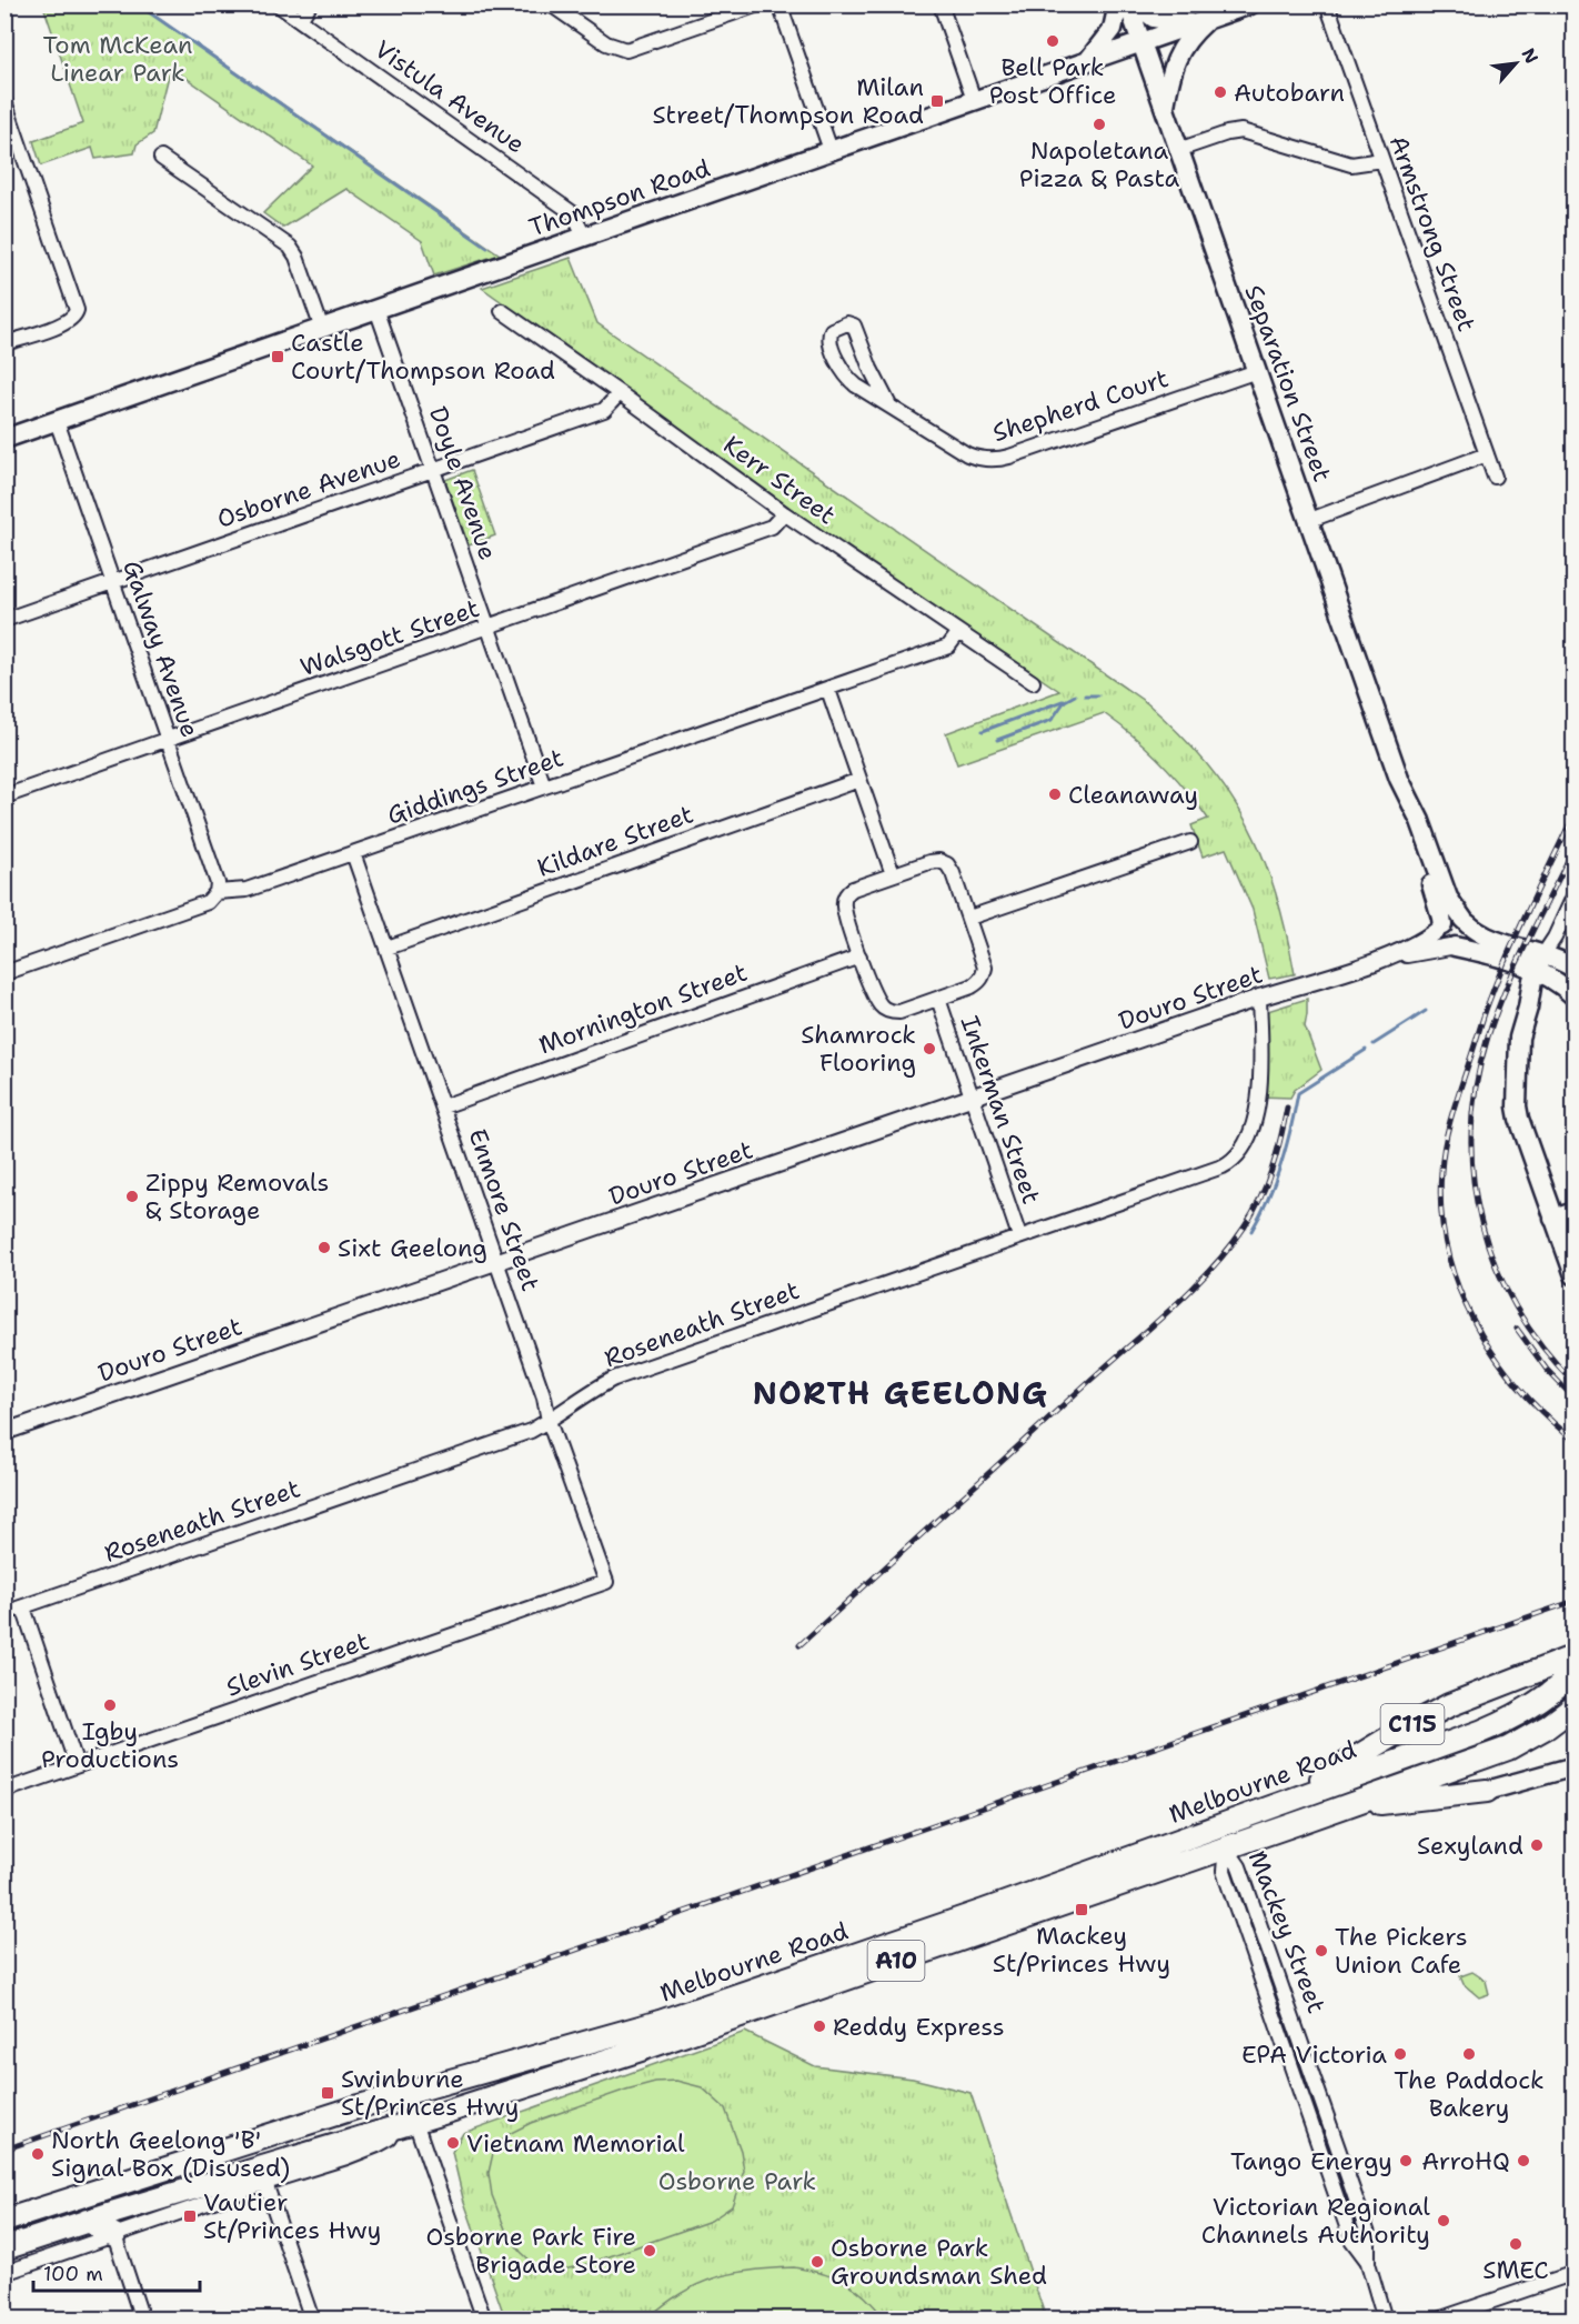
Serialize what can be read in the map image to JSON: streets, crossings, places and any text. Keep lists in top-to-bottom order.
{
  "streets": {
    "highway": [
      "C115",
      "Melbourne Road",
      "Mackey Street",
      "A10"
    ],
    "main road": ["Thompson Road", "Separation Street"],
    "street": [
      "Vistula Avenue",
      "Armstrong Street",
      "Shepherd Court",
      "Kerr Street",
      "Doyle Avenue",
      "Osborne Avenue",
      "Walsgott Street",
      "Galway Avenue",
      "Giddings Street",
      "Kildare Street",
      "Douro Street",
      "Mornington Street",
      "Inkerman Street",
      "Enmore Street",
      "Roseneath Street",
      "Slevin Street"
    ]
  },
  "crossings": [
    ["Vistula Avenue", "Thompson Road"],
    ["Thompson Road", "Separation Street"],
    ["Thompson Road", "Doyle Avenue"],
    ["Thompson Road", "Galway Avenue"],
    ["Separation Street", "Shepherd Court"],
    ["Separation Street", "Douro Street"],
    ["Kerr Street", "Osborne Avenue"],
    ["Kerr Street", "Walsgott Street"],
    ["Kerr Street", "Giddings Street"],
    ["Doyle Avenue", "Osborne Avenue"],
    ["Doyle Avenue", "Walsgott Street"],
    ["Doyle Avenue", "Giddings Street"],
    ["Osborne Avenue", "Galway Avenue"],
    ["Walsgott Street", "Galway Avenue"],
    ["Galway Avenue", "Giddings Street"],
    ["Giddings Street", "Enmore Street"],
    ["Kildare Street", "Enmore Street"],
    ["Douro Street", "Inkerman Street"],
    ["Douro Street", "Enmore Street"],
    ["Douro Street", "Roseneath Street"],
    ["Mornington Street", "Inkerman Street"],
    ["Mornington Street", "Enmore Street"],
    ["Inkerman Street", "Roseneath Street"],
    ["Enmore Street", "Roseneath Street"],
    ["Enmore Street", "Slevin Street"],
    ["C115", "Melbourne Road"],
    ["Melbourne Road", "Mackey Street"]
  ],
  "districts": ["NORTH GEELONG"],
  "parks": ["Tom McKean Linear Park", "Osborne Park"],
  "places": {
    "other": [
      "Bell Park Post Office",
      "Autobarn",
      "Napoletana Pizza & Pasta",
      "Cleanaway",
      "Shamrock Flooring",
      "Zippy Removals & Storage",
      "Sixt Geelong",
      "Igby Productions",
      "Sexyland",
      "The Pickers Union Cafe",
      "Reddy Express",
      "EPA Victoria",
      "The Paddock Bakery",
      "Vietnam Memorial",
      "North Geelong 'B' Signal Box (Disused)",
      "Tango Energy",
      "ArroHQ",
      "Victorian Regional Channels Authority",
      "SMEC",
      "Osborne Park Fire Brigade Store",
      "Osborne Park Groundsman Shed"
    ],
    "transit": [
      "Milan Street/Thompson Road",
      "Castle Court/Thompson Road",
      "Mackey St/Princes Hwy",
      "Swinburne St/Princes Hwy",
      "Vautier St/Princes Hwy"
    ]
  },
  "scale_bar": "100 m",
  "north": "top right"
}
